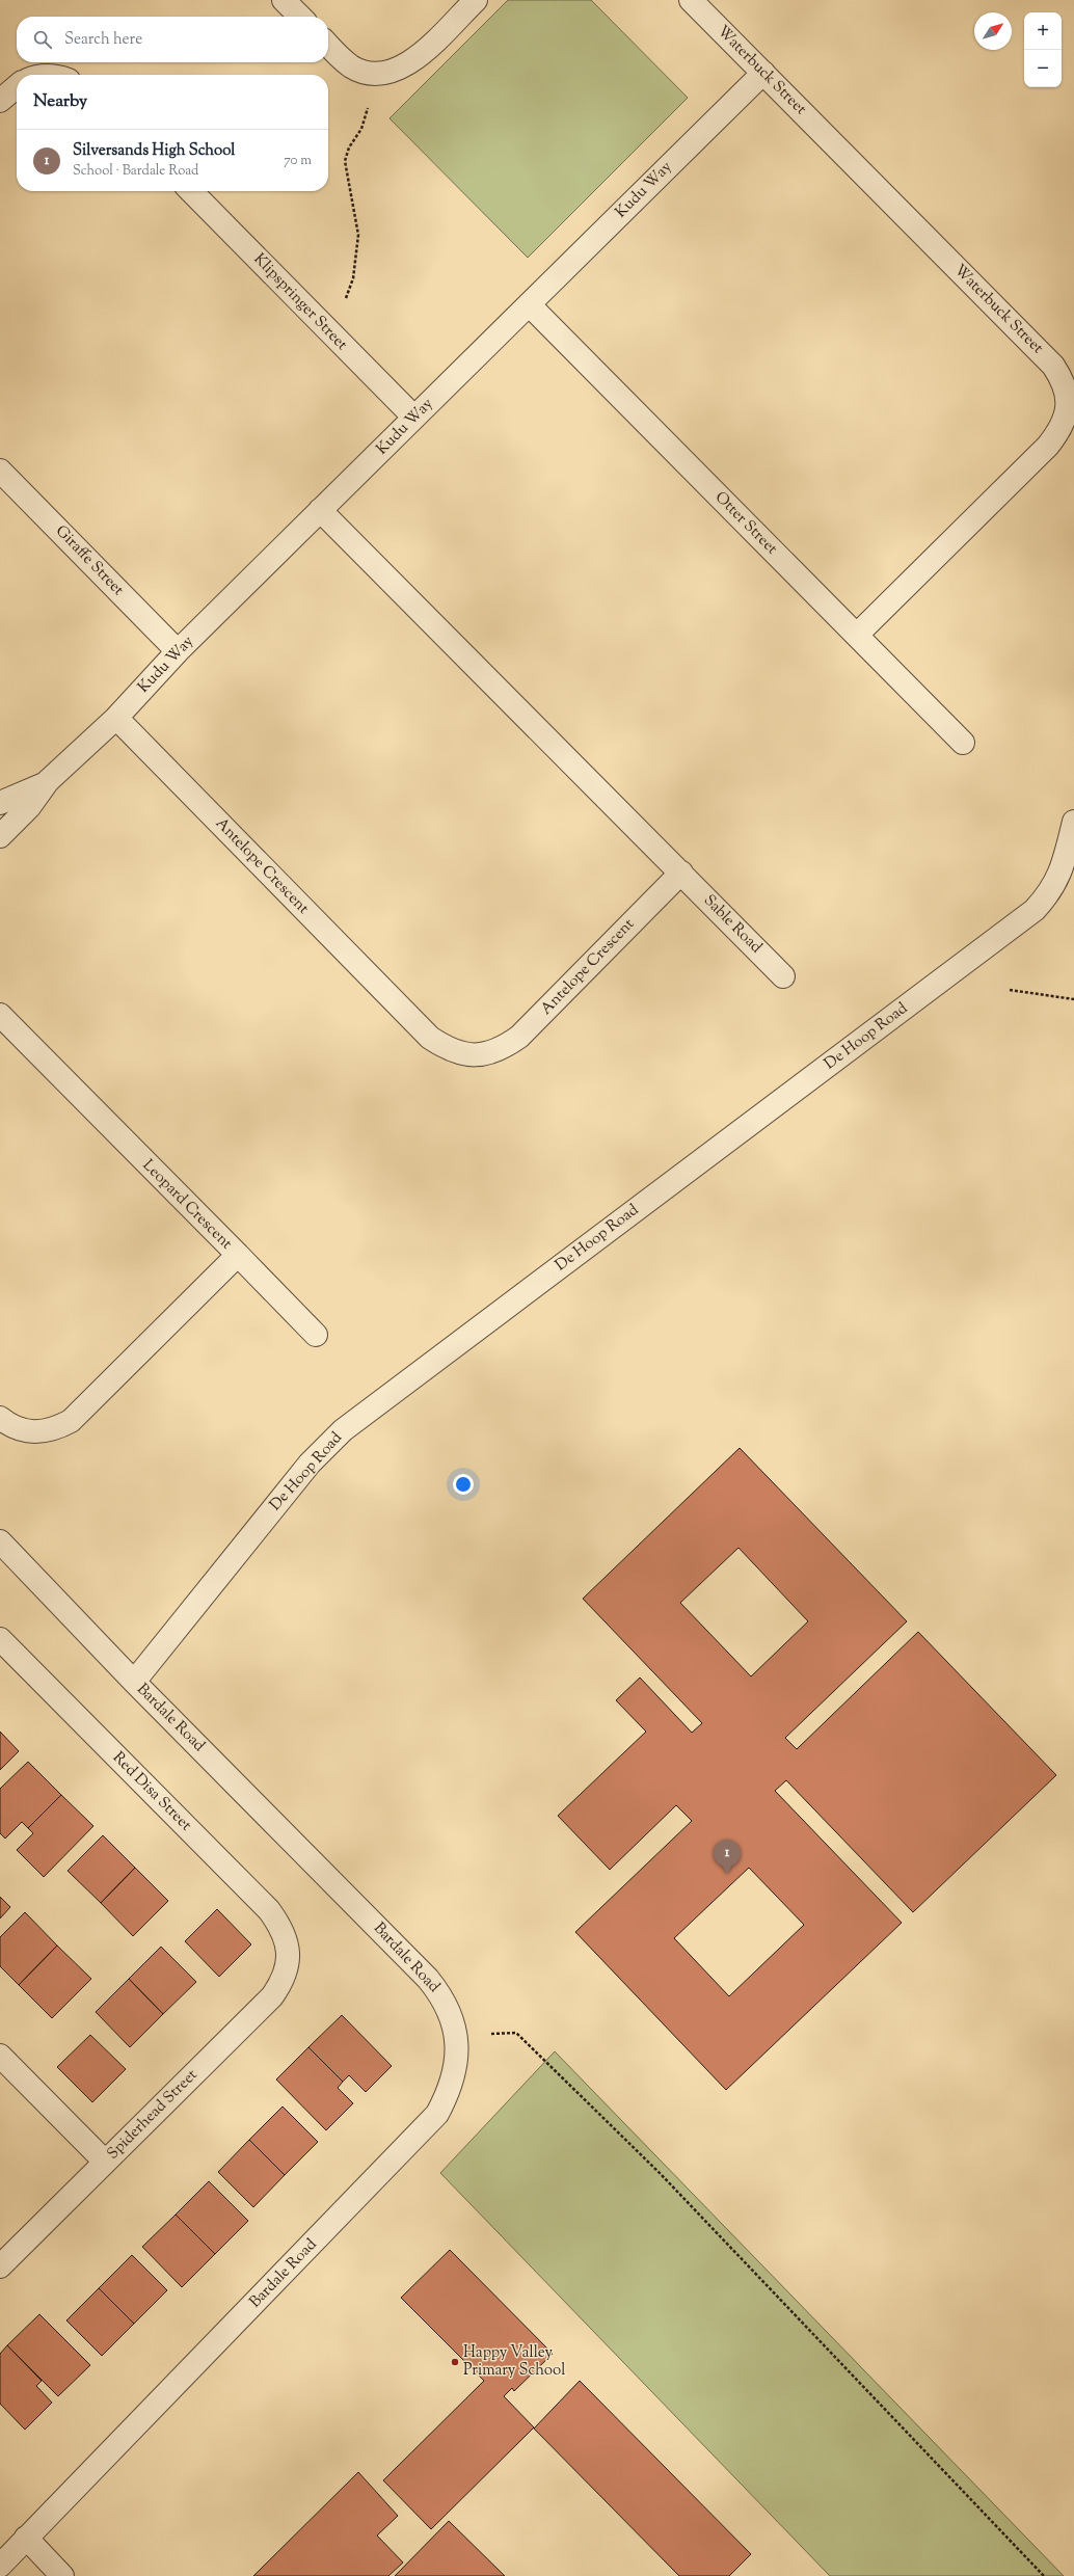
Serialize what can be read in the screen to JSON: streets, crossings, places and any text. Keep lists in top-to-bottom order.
{
  "streets": {
    "street": [
      "Waterbuck Street",
      "Kudu Way",
      "Klipspringer Street",
      "Otter Street",
      "Giraffe Street",
      "Antelope Crescent",
      "Sable Road",
      "De Hoop Road",
      "Leopard Crescent",
      "Bardale Road",
      "Red Disa Street",
      "Spiderhead Street"
    ]
  },
  "crossings": [
    ["Waterbuck Street", "Kudu Way"],
    ["Waterbuck Street", "Otter Street"],
    ["Kudu Way", "Klipspringer Street"],
    ["Kudu Way", "Otter Street"],
    ["Kudu Way", "Giraffe Street"],
    ["Kudu Way", "Antelope Crescent"],
    ["Antelope Crescent", "Sable Road"],
    ["De Hoop Road", "Bardale Road"],
    ["Red Disa Street", "Spiderhead Street"]
  ],
  "places": ["Happy Valley Primary School"],
  "north": "top right",
  "page": {
    "map_buttons": ["+", "−"],
    "search": "Search here",
    "heading": "Nearby",
    "list": [
      {
        "mark": "1",
        "name": "Silversands High School",
        "note": "School · Bardale Road",
        "value": "70 m"
      }
    ],
    "pins": "1"
  }
}
